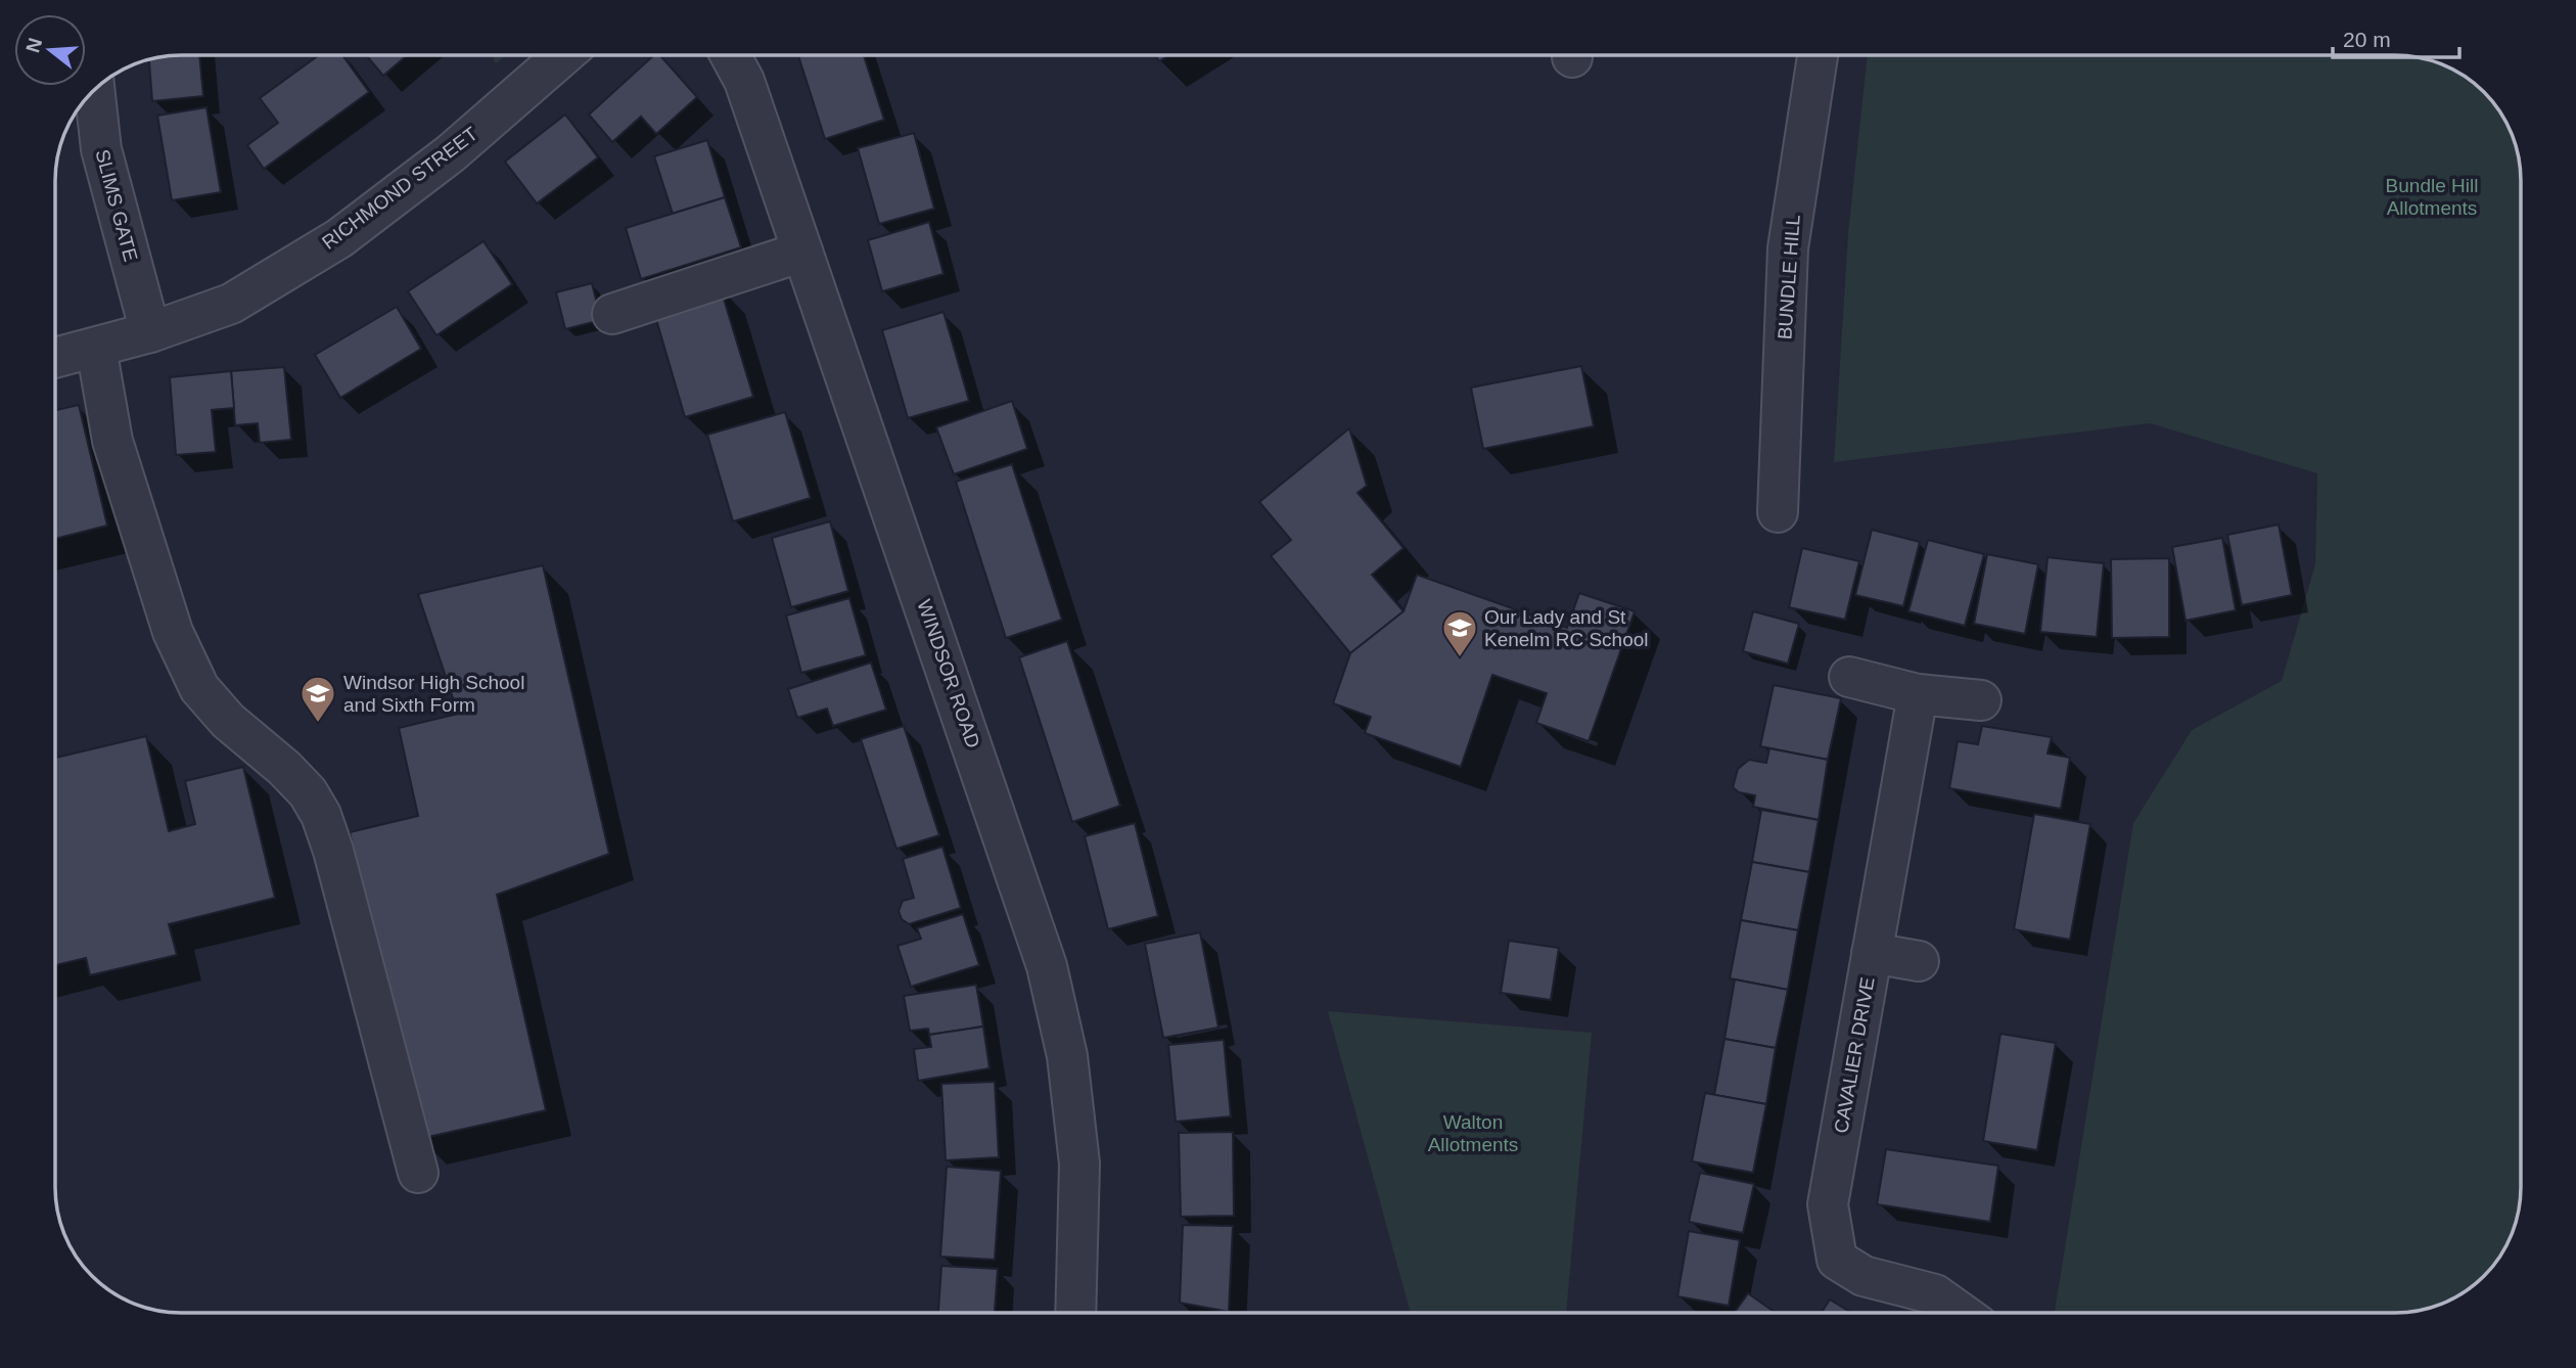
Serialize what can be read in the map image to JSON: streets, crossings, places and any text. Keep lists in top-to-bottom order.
{
  "streets": {
    "street": [
      "RICHMOND STREET",
      "SLIMS GATE",
      "BUNDLE HILL",
      "WINDSOR ROAD",
      "CAVALIER DRIVE"
    ]
  },
  "crossings": [
    ["RICHMOND STREET", "SLIMS GATE"]
  ],
  "parks": ["Bundle Hill Allotments", "Walton Allotments"],
  "places": {
    "school or university": ["Our Lady and St Kenelm RC School", "Windsor High School and Sixth Form"]
  },
  "scale_bar": "20 m",
  "north": "left"
}
